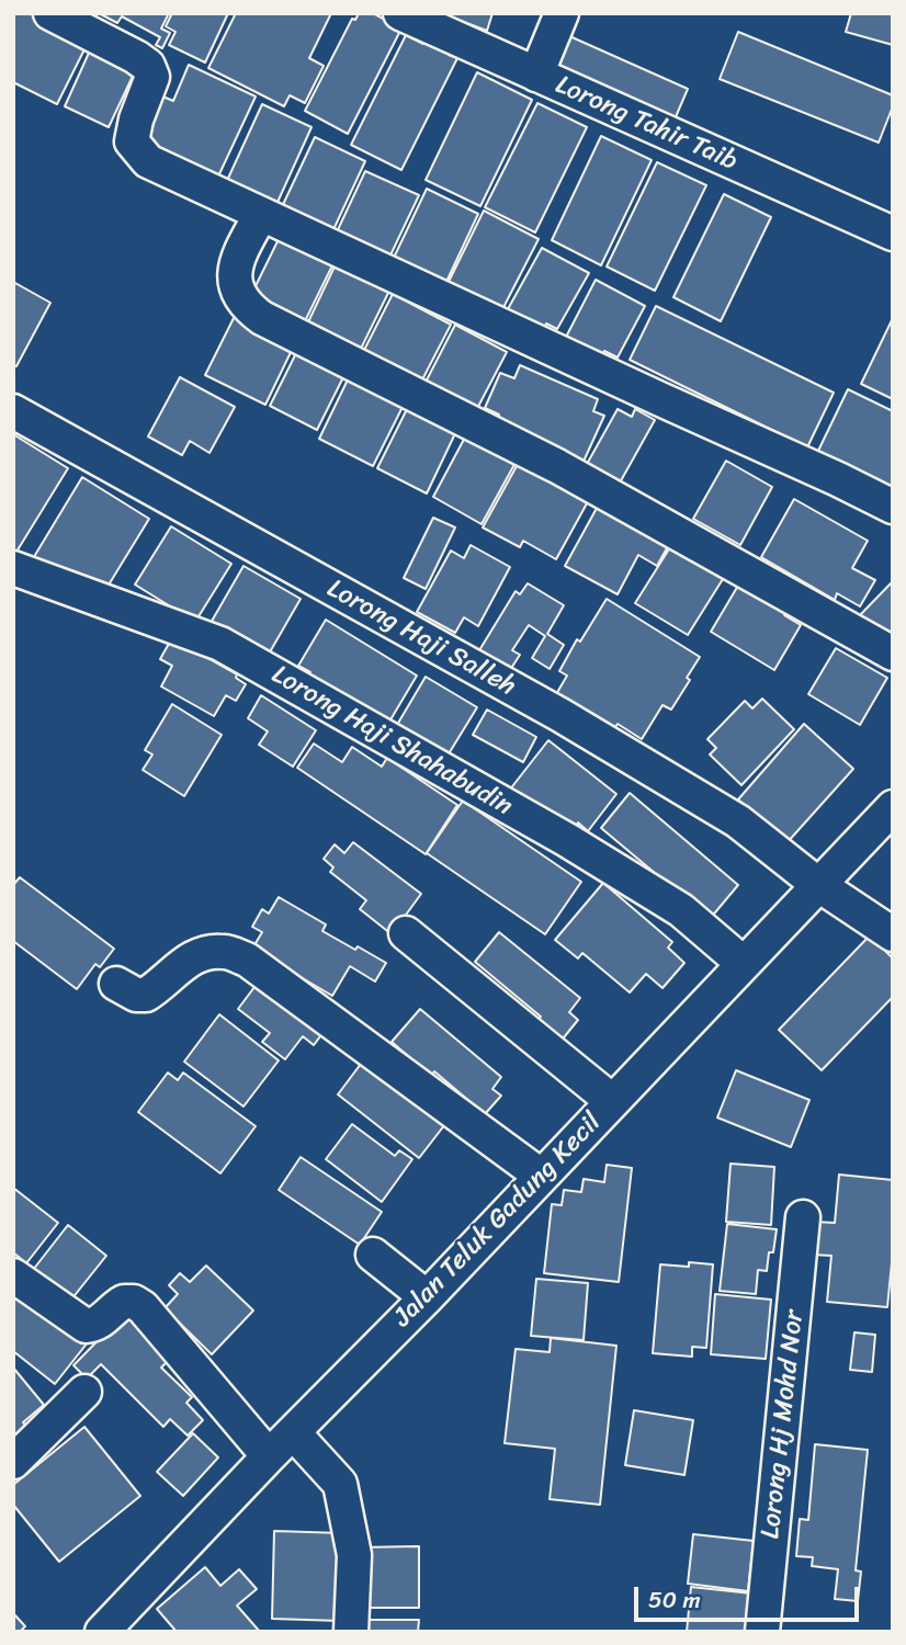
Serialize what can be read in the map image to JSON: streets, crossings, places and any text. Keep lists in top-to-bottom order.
{
  "streets": {
    "street": [
      "Lorong Tahir Taib",
      "Lorong Haji Salleh",
      "Lorong Haji Shahabudin",
      "Jalan Teluk Gadung Kecil",
      "Lorong Hj Mohd Nor"
    ]
  },
  "crossings": [
    ["Lorong Haji Salleh", "Jalan Teluk Gadung Kecil"],
    ["Lorong Haji Shahabudin", "Jalan Teluk Gadung Kecil"]
  ],
  "scale_bar": "50 m"
}
